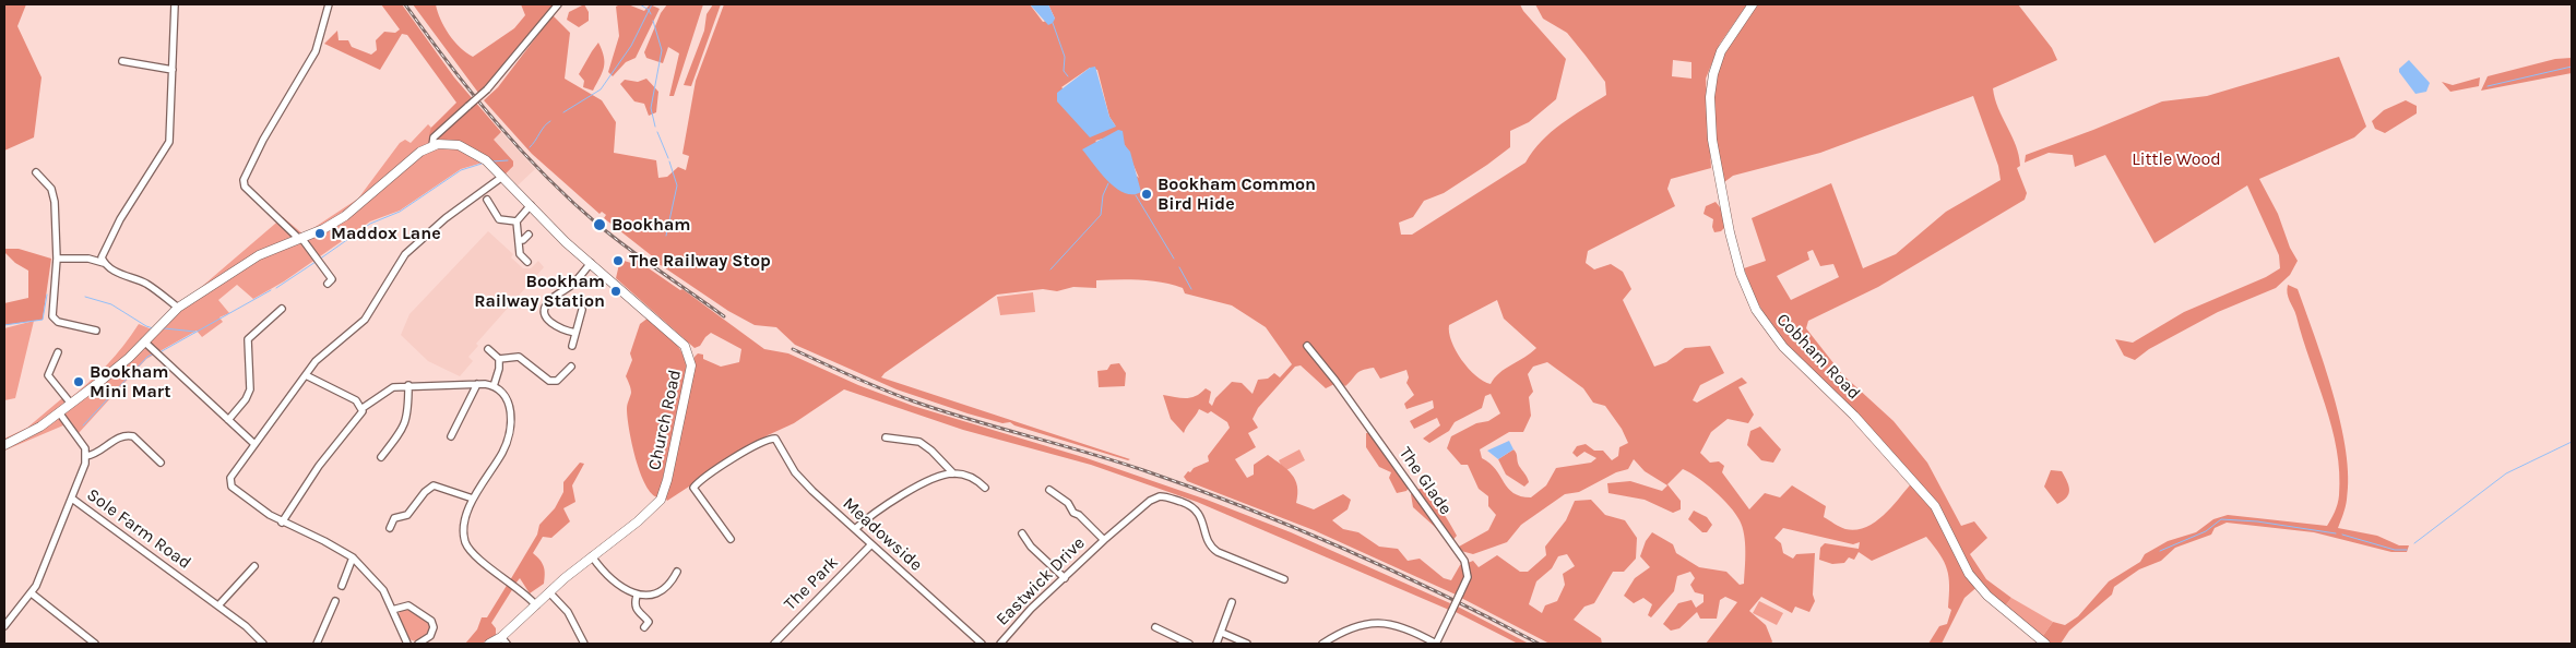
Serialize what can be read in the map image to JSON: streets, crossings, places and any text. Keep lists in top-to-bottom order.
{
  "streets": {
    "street": [
      "Cobham Road",
      "Church Road",
      "The Glade",
      "Sole Farm Road",
      "Meadowside",
      "Eastwick Drive",
      "The Park"
    ]
  },
  "crossings": [
    ["Meadowside", "The Park"]
  ],
  "parks": ["Little Wood"],
  "places": [
    "Bookham Common Bird Hide",
    "Bookham",
    "Maddox Lane",
    "The Railway Stop",
    "Bookham Railway Station",
    "Bookham Mini Mart"
  ]
}
